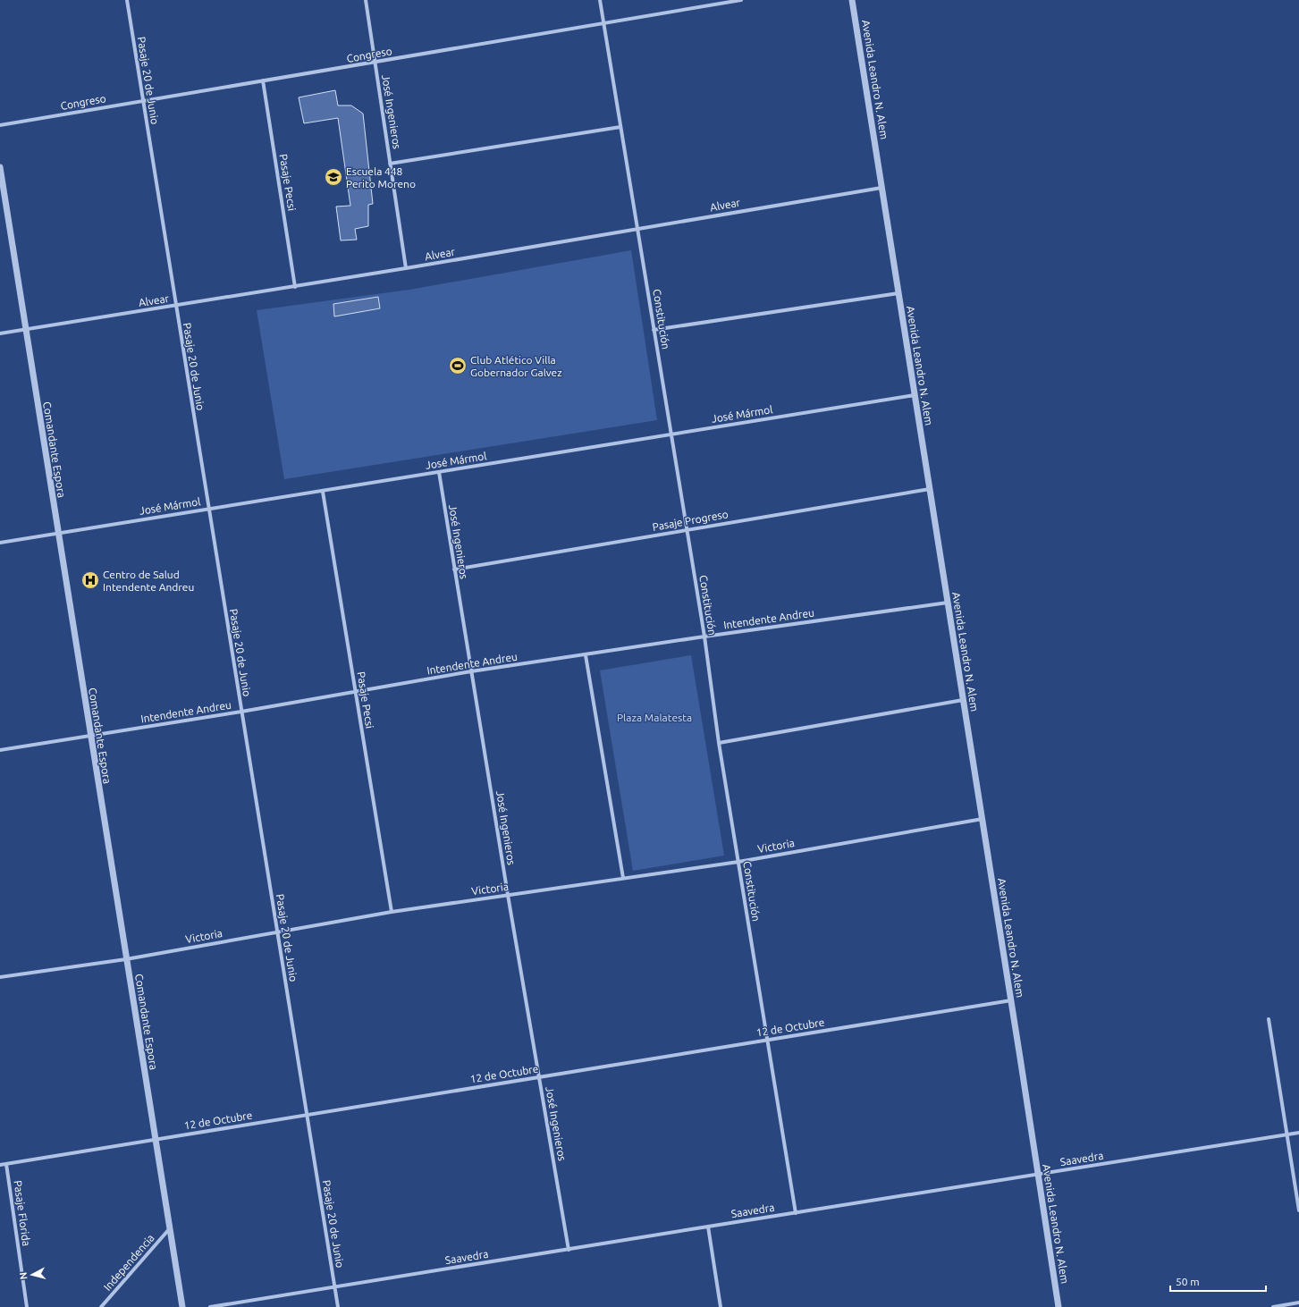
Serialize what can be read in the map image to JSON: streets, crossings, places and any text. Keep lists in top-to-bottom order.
{
  "streets": {
    "street": [
      "Congreso",
      "Avenida Leandro N. Alem",
      "Pasaje 20 de Junio",
      "José Ingenieros",
      "Pasaje Pecsi",
      "Alvear",
      "Constitución",
      "José Mármol",
      "Comandante Espora",
      "Pasaje Progreso",
      "Intendente Andreu",
      "Victoria",
      "12 de Octubre",
      "Saavedra",
      "Pasaje Florida",
      "Independencia"
    ]
  },
  "crossings": [
    ["Congreso", "Pasaje 20 de Junio"],
    ["Congreso", "José Ingenieros"],
    ["Congreso", "Pasaje Pecsi"],
    ["Congreso", "Constitución"],
    ["Avenida Leandro N. Alem", "Alvear"],
    ["Avenida Leandro N. Alem", "José Mármol"],
    ["Avenida Leandro N. Alem", "Pasaje Progreso"],
    ["Avenida Leandro N. Alem", "Intendente Andreu"],
    ["Avenida Leandro N. Alem", "Victoria"],
    ["Avenida Leandro N. Alem", "12 de Octubre"],
    ["Avenida Leandro N. Alem", "Saavedra"],
    ["Pasaje 20 de Junio", "Alvear"],
    ["Pasaje 20 de Junio", "José Mármol"],
    ["Pasaje 20 de Junio", "Intendente Andreu"],
    ["Pasaje 20 de Junio", "Victoria"],
    ["Pasaje 20 de Junio", "12 de Octubre"],
    ["Pasaje 20 de Junio", "Saavedra"],
    ["José Ingenieros", "Alvear"],
    ["José Ingenieros", "José Mármol"],
    ["José Ingenieros", "Pasaje Progreso"],
    ["José Ingenieros", "Intendente Andreu"],
    ["José Ingenieros", "Victoria"],
    ["José Ingenieros", "12 de Octubre"],
    ["José Ingenieros", "Saavedra"],
    ["Pasaje Pecsi", "Alvear"],
    ["Pasaje Pecsi", "José Mármol"],
    ["Pasaje Pecsi", "Intendente Andreu"],
    ["Pasaje Pecsi", "Victoria"],
    ["Alvear", "Constitución"],
    ["Alvear", "Comandante Espora"],
    ["Constitución", "José Mármol"],
    ["Constitución", "Pasaje Progreso"],
    ["Constitución", "Intendente Andreu"],
    ["Constitución", "Victoria"],
    ["Constitución", "12 de Octubre"],
    ["Constitución", "Saavedra"],
    ["José Mármol", "Comandante Espora"],
    ["Comandante Espora", "Intendente Andreu"],
    ["Comandante Espora", "Victoria"],
    ["Comandante Espora", "12 de Octubre"],
    ["Comandante Espora", "Independencia"],
    ["12 de Octubre", "Pasaje Florida"]
  ],
  "parks": ["Plaza Malatesta"],
  "places": {
    "school or university": ["Escuela 448 Perito Moreno"],
    "sports": ["Club Atlético Villa Gobernador Galvez"],
    "hospital": ["Centro de Salud Intendente Andreu"]
  },
  "scale_bar": "50 m",
  "north": "left"
}
